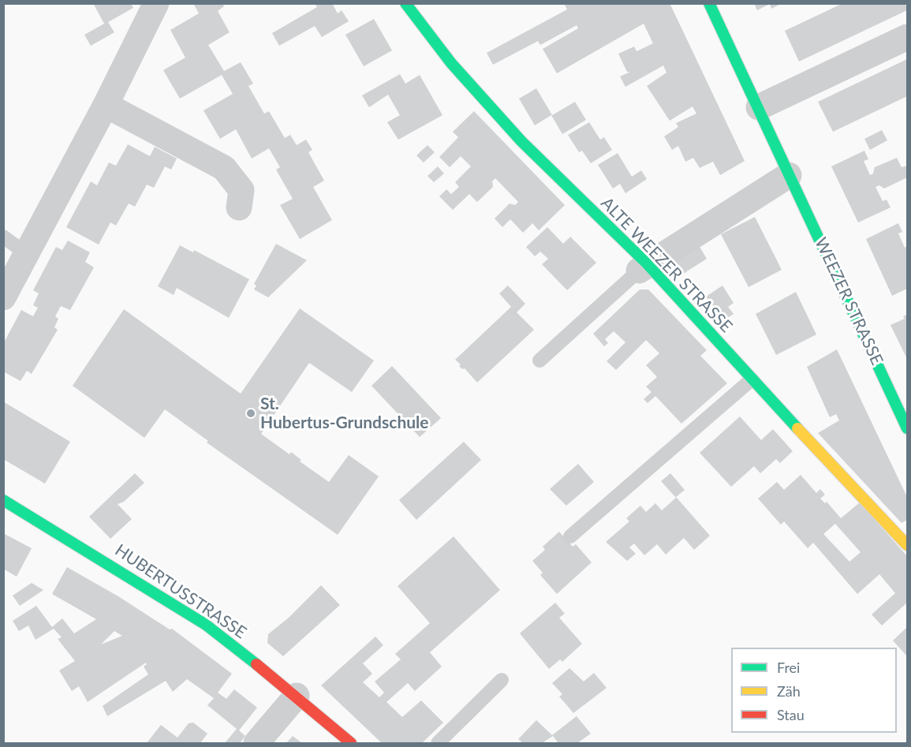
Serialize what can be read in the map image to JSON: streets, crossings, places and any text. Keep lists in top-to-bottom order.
{
  "streets": {
    "street": ["ALTE WEEZER STRASSE", "WEEZER STRASSE", "HUBERTUSSTRASSE"]
  },
  "places": ["St. Hubertus-Grundschule"],
  "legend": ["Frei", "Zäh", "Stau"]
}
